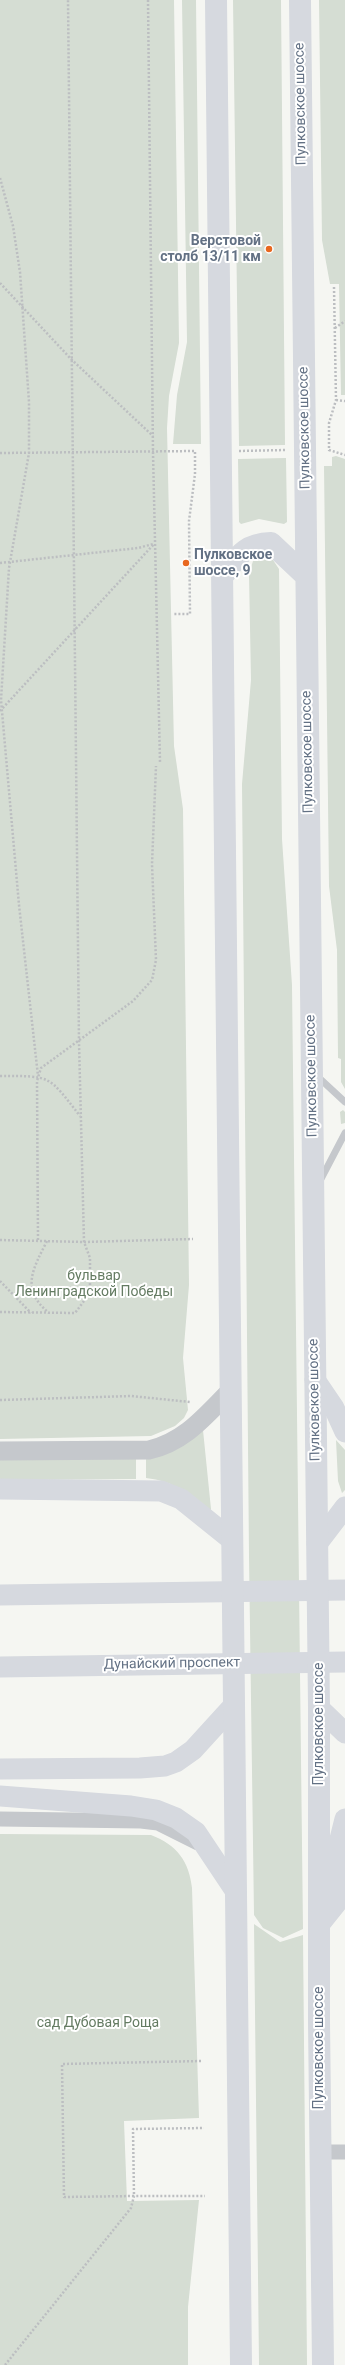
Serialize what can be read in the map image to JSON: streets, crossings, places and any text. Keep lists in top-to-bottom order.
{
  "streets": {
    "main road": ["Пулковское шоссе", "Дунайский проспект"]
  },
  "parks": ["бульвар Ленинградской Победы", "сад Дубовая Роща"],
  "places": ["Верстовой столб 13/11 км", "Пулковское шоссе, 9"]
}
